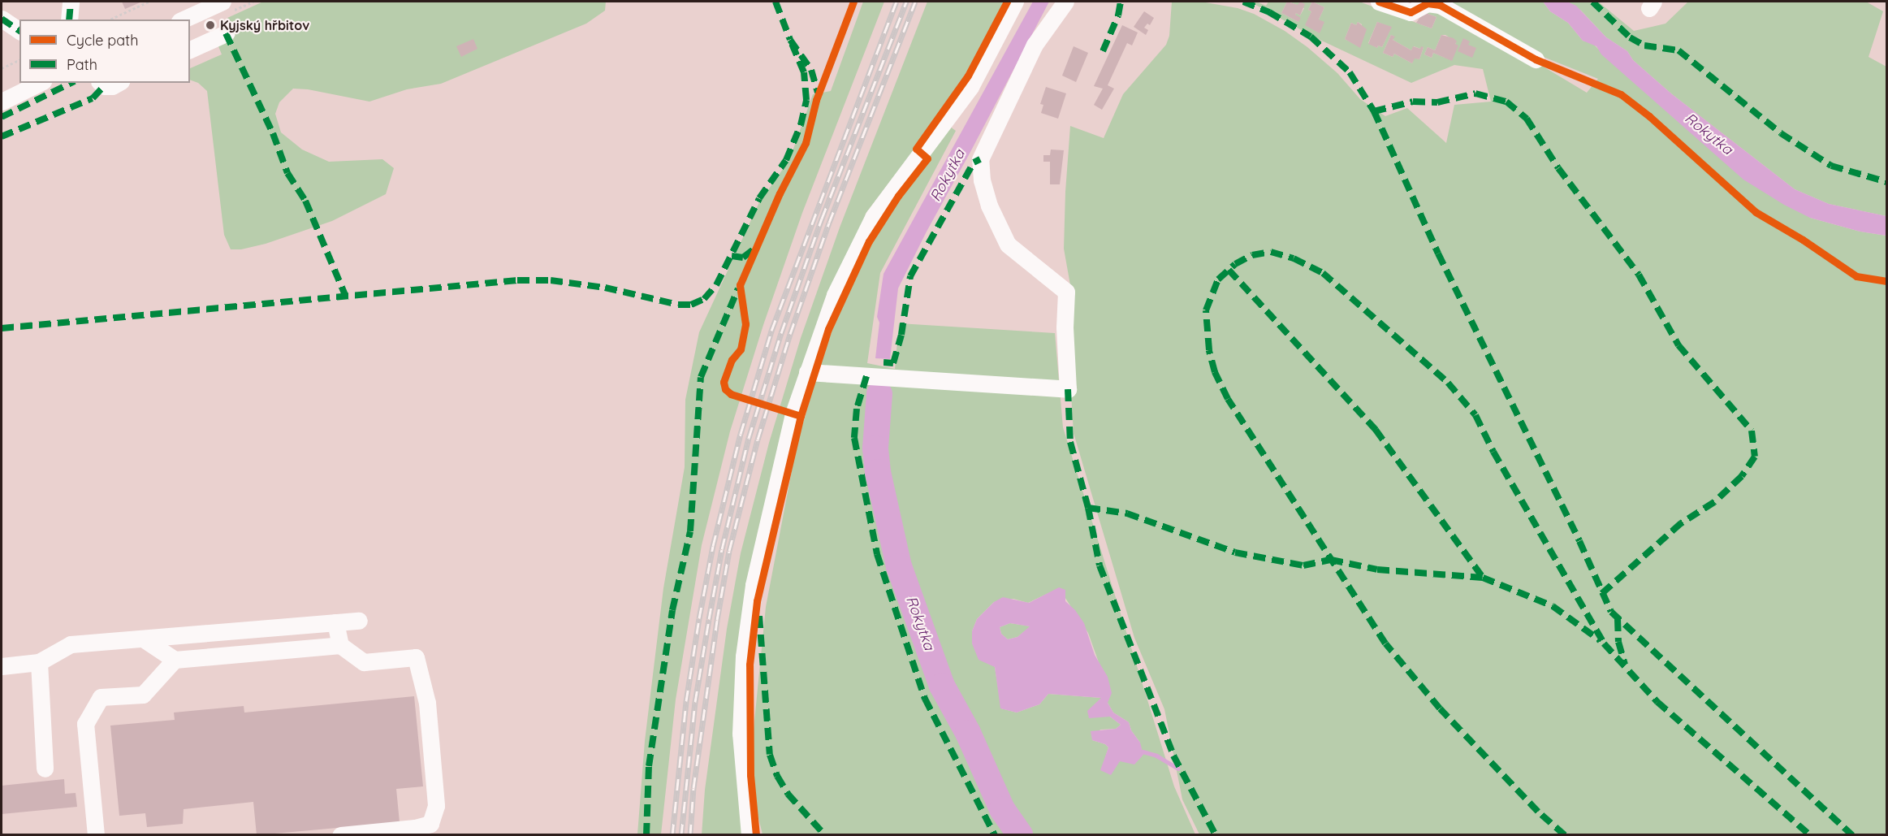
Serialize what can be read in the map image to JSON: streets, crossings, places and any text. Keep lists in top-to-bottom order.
{
  "water": ["Rokytka"],
  "places": ["Kyjský hřbitov"],
  "legend": ["Cycle path", "Path"]
}
